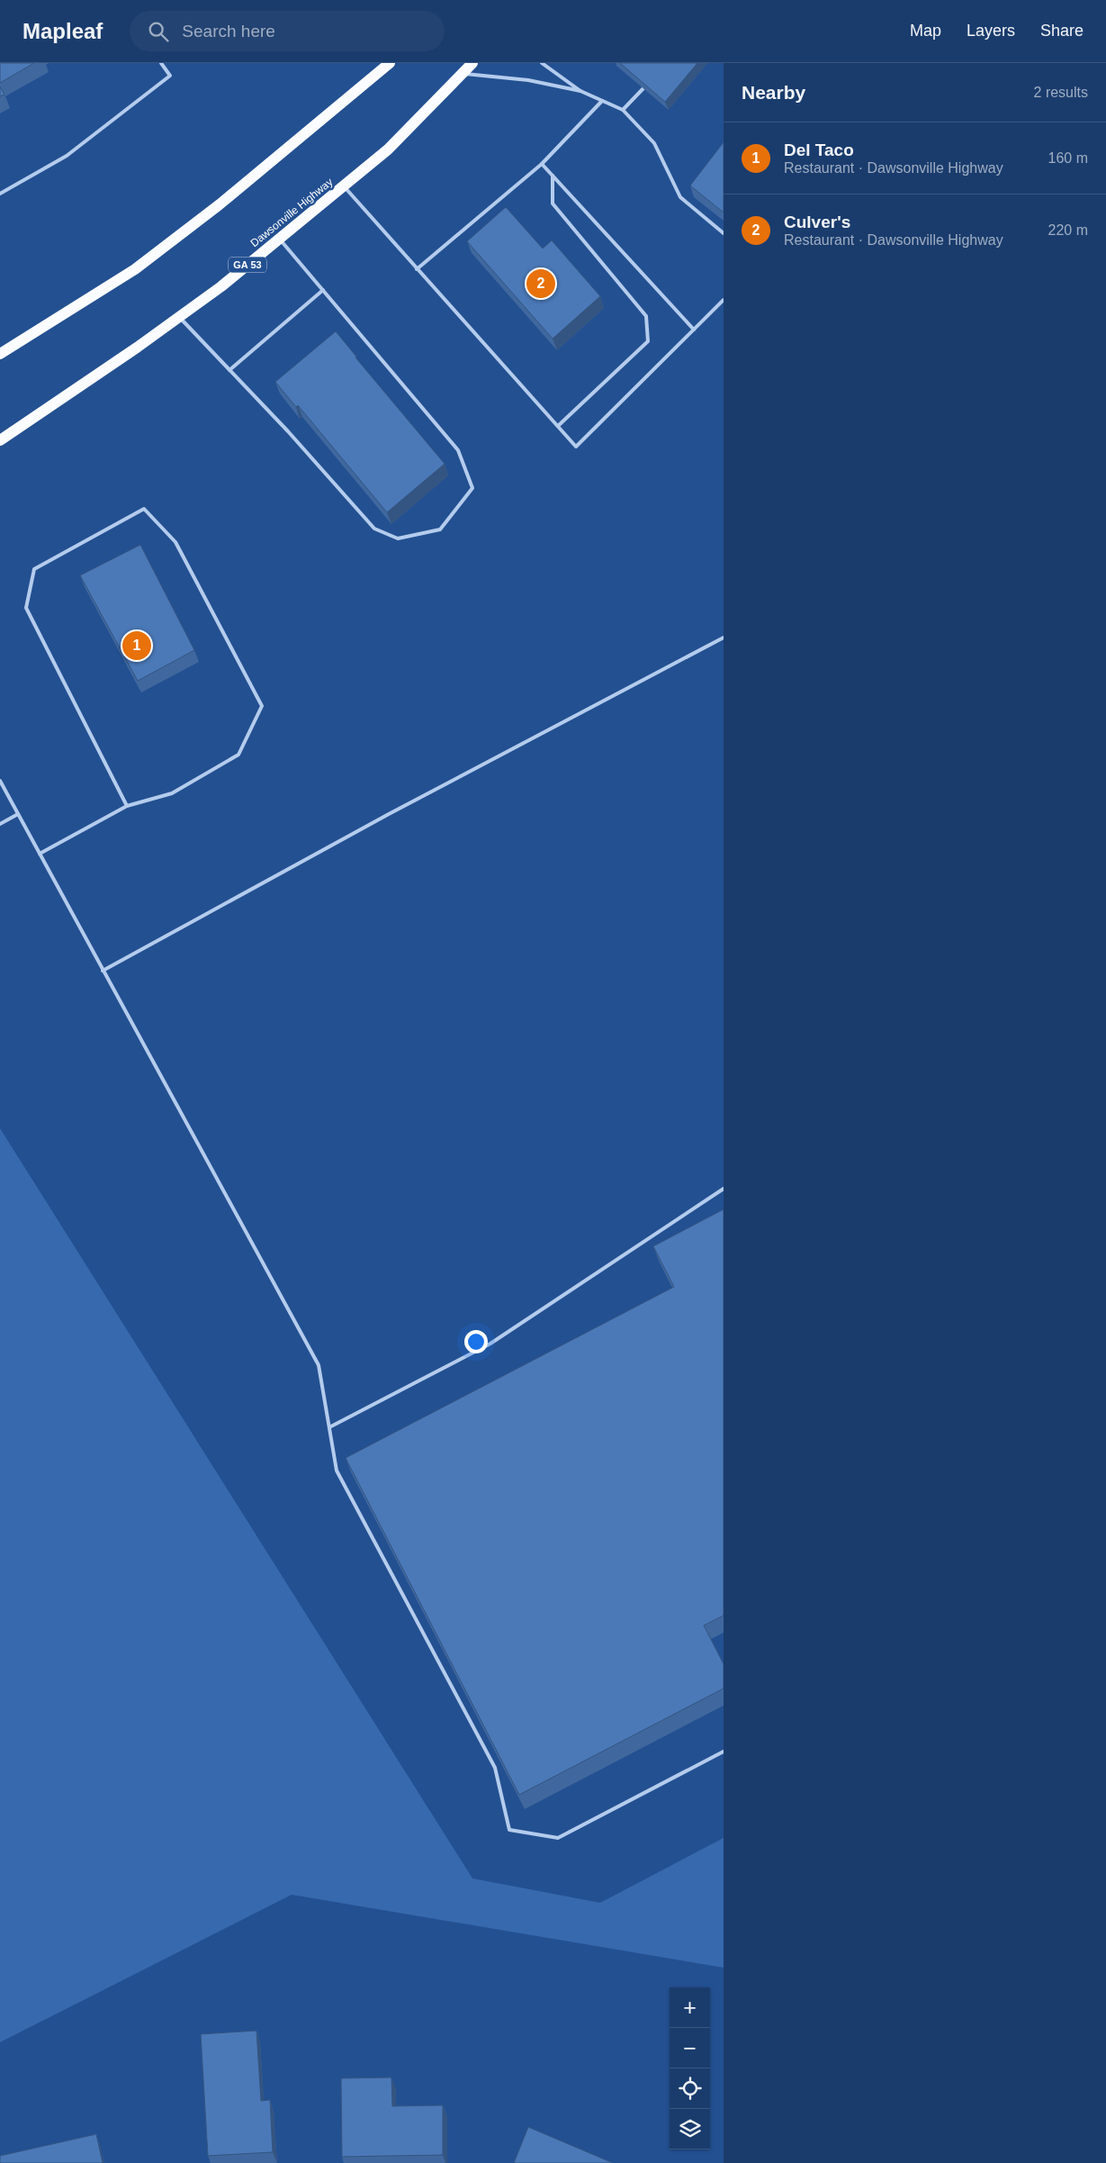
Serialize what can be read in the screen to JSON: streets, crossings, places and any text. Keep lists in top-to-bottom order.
{
  "streets": {
    "main road": ["Dawsonville Highway", "GA 53"]
  },
  "page": {
    "header": "Mapleaf",
    "search": "Search here",
    "nav": ["Map", "Layers", "Share"],
    "heading": ["Nearby", "2 results"],
    "list": [
      {
        "mark": "1",
        "name": "Del Taco",
        "note": "Restaurant · Dawsonville Highway",
        "value": "160 m"
      },
      {
        "mark": "2",
        "name": "Culver's",
        "note": "Restaurant · Dawsonville Highway",
        "value": "220 m"
      }
    ],
    "pins": ["2", "1"],
    "map_buttons": ["+", "−"]
  }
}
